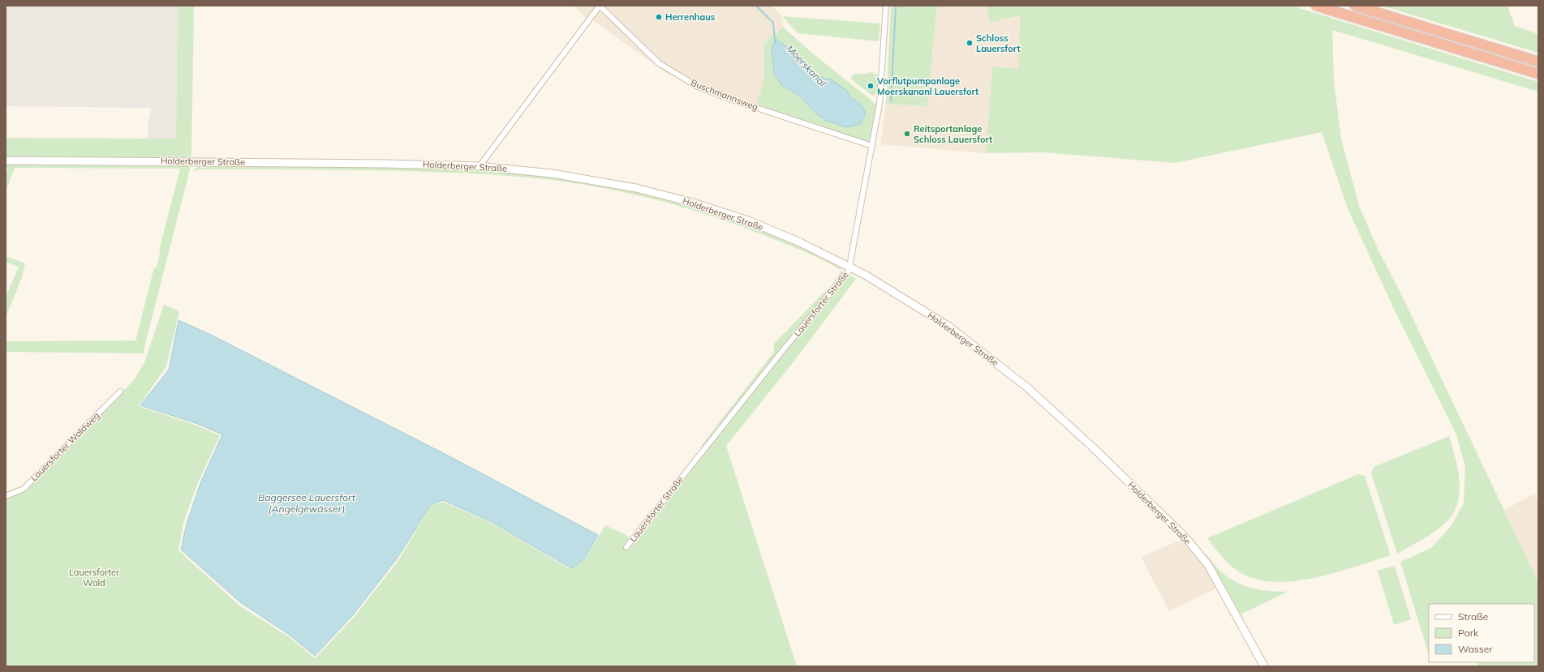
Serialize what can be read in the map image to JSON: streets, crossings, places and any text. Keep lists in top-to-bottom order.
{
  "streets": {
    "main road": ["Holderberger Straße"],
    "street": ["Buschmannsweg", "Lauersforter Straße", "Lauersforter Waldweg"]
  },
  "crossings": [
    ["Buschmannsweg", "Holderberger Straße"],
    ["Buschmannsweg", "Lauersforter Straße"],
    ["Holderberger Straße", "Lauersforter Straße"]
  ],
  "water": ["Moerskanal", "Baggersee Lauersfort (Angelgewässer)"],
  "parks": ["Lauersforter Wald"],
  "places": [
    "Herrenhaus",
    "Schloss Lauersfort",
    "Vorflutpumpanlage Moerskananl Lauersfort",
    "Reitsportanlage Schloss Lauersfort"
  ],
  "legend": ["Straße", "Park", "Wasser"]
}
